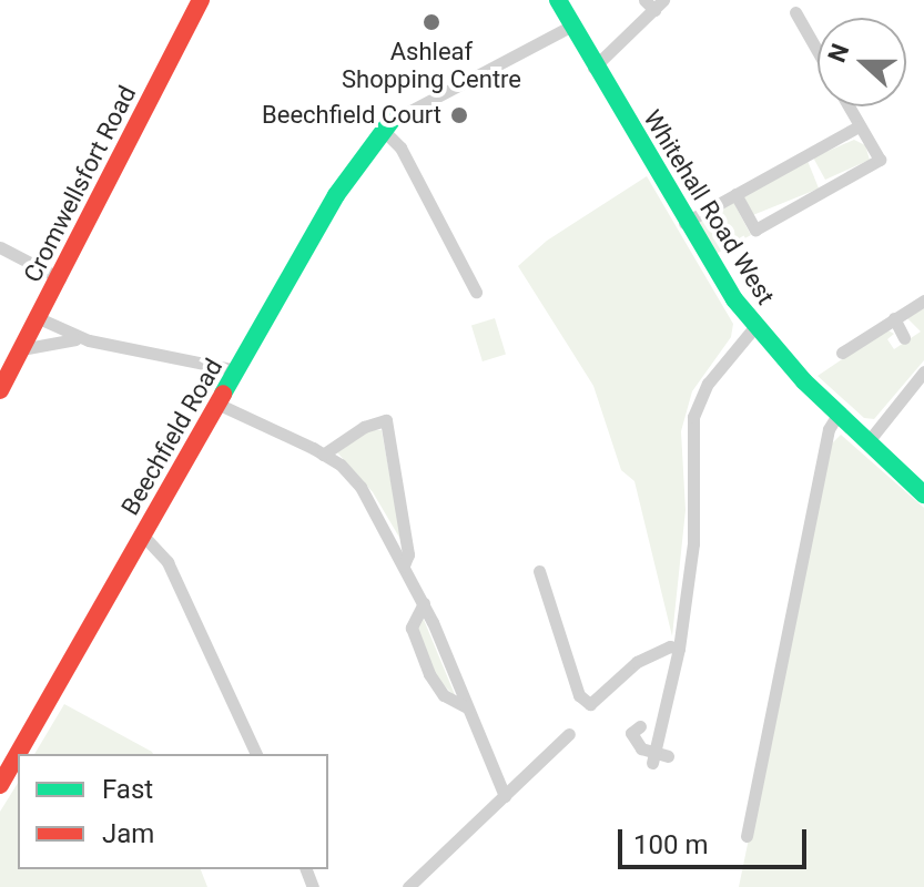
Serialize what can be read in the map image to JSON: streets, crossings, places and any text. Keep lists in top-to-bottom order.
{
  "streets": {
    "street": ["Cromwellsfort Road", "Whitehall Road West", "Beechfield Road"]
  },
  "places": ["Ashleaf Shopping Centre", "Beechfield Court"],
  "legend": ["Fast", "Jam"],
  "scale_bar": "100 m",
  "north": "left"
}
